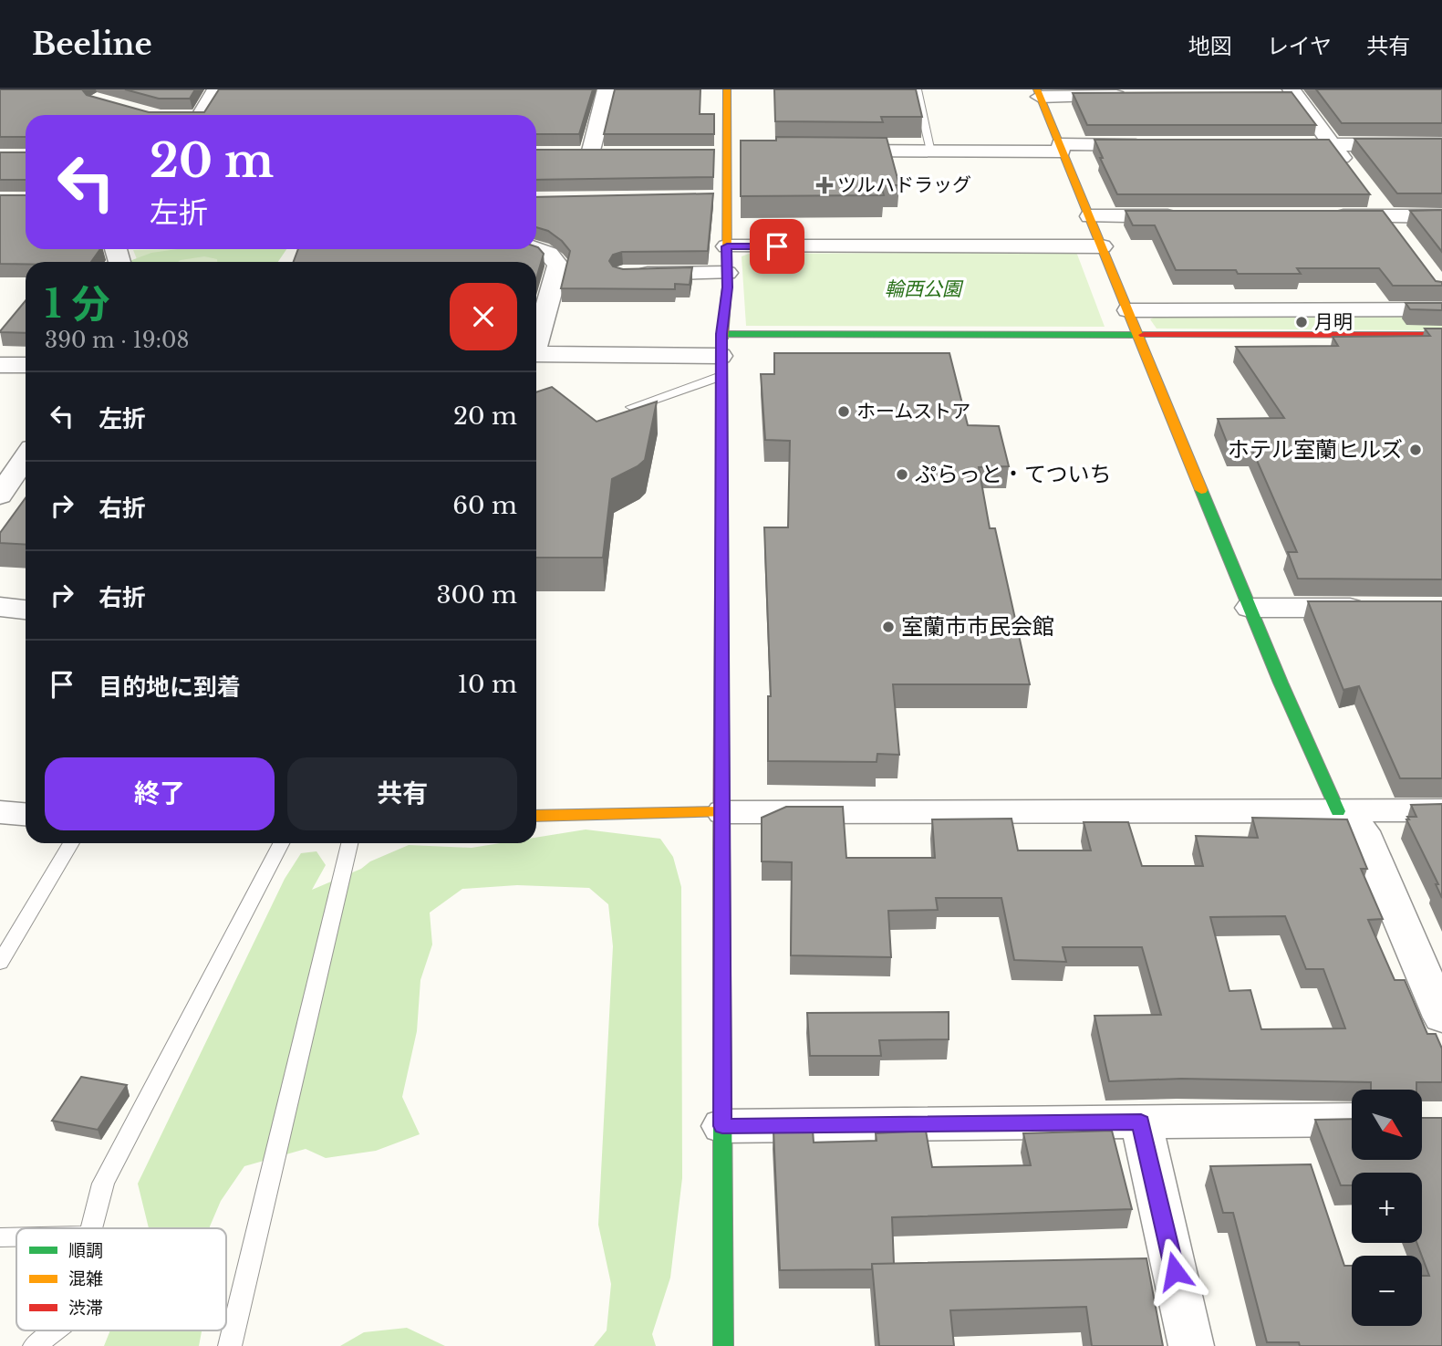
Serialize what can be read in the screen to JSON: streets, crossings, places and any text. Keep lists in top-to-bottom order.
{
  "parks": ["輪西公園"],
  "places": {
    "health": ["ツルハドラッグ"],
    "other": [
      "月明",
      "ホームストア",
      "ホテル室蘭ヒルズ",
      "ぷらっと・てついち",
      "室蘭市市民会館"
    ]
  },
  "legend": ["順調", "混雑", "渋滞"],
  "north": "bottom right",
  "page": {
    "header": "Beeline",
    "nav": ["地図", "レイヤ", "共有"],
    "turn": ["20 m", "左折"],
    "heading": ["1 分", "390 m · 19:08"],
    "list": [
      {
        "name": "左折",
        "value": "20 m"
      },
      {
        "name": "右折",
        "value": "60 m"
      },
      {
        "name": "右折",
        "value": "300 m"
      },
      {
        "name": "目的地に到着",
        "value": "10 m"
      }
    ],
    "buttons": ["終了", "共有"],
    "map_buttons": ["+", "−"]
  }
}
